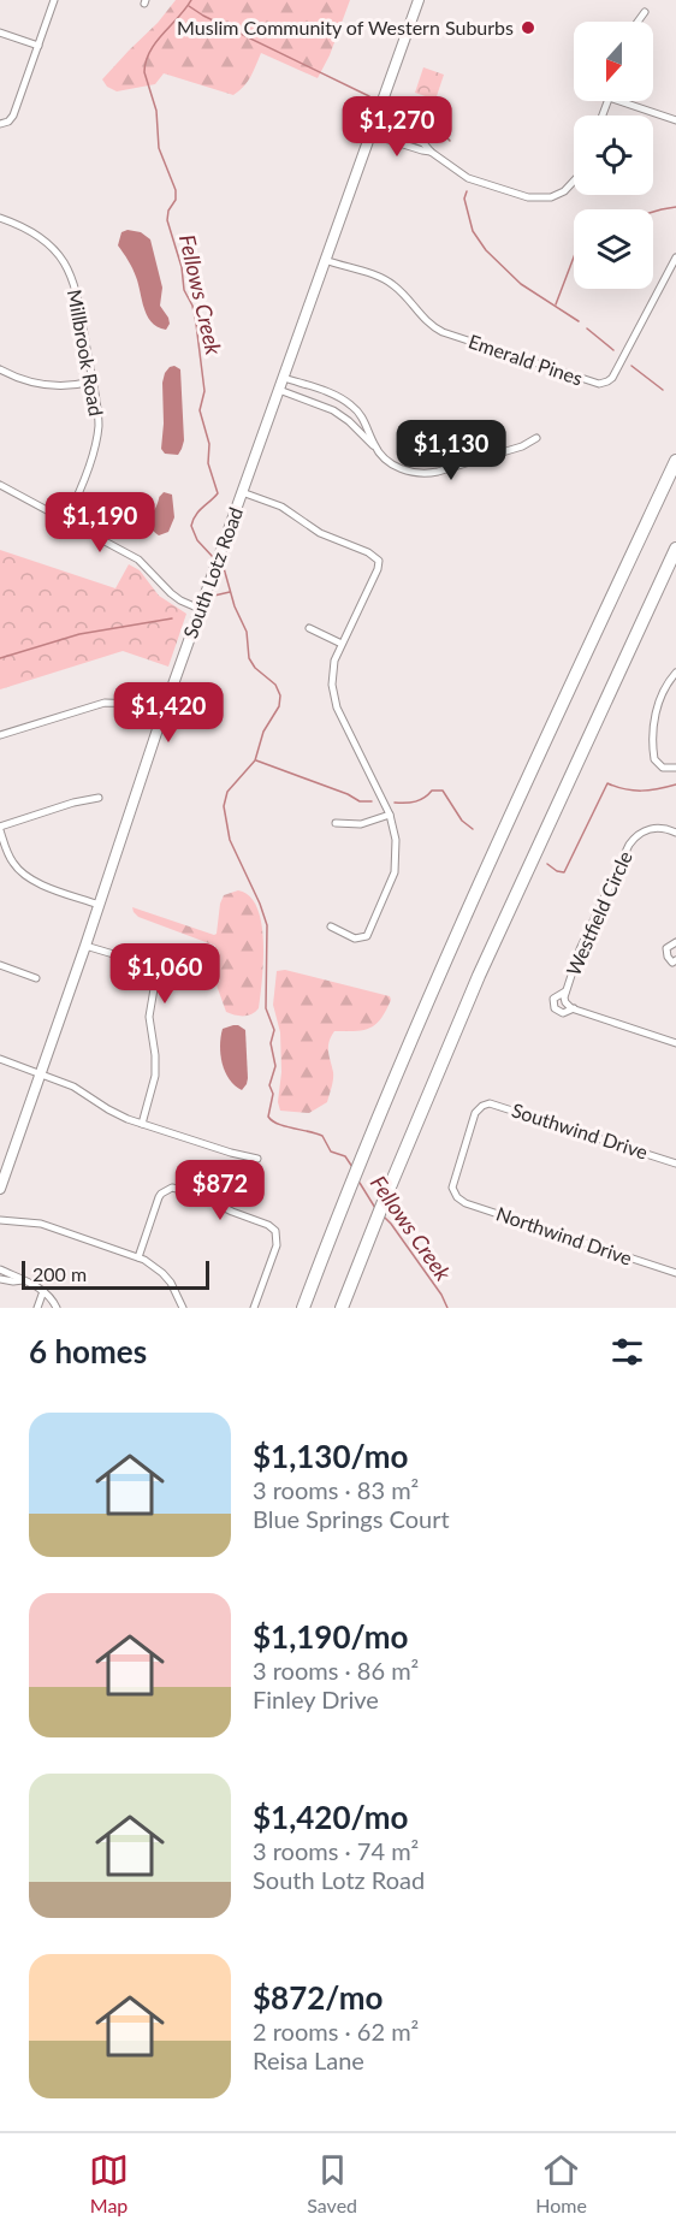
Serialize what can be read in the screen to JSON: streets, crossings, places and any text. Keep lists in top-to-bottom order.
{
  "streets": {
    "street": [
      "Millbrook Road",
      "Emerald Pines",
      "South Lotz Road",
      "Westfield Circle",
      "Southwind Drive",
      "Northwind Drive"
    ]
  },
  "crossings": [
    ["Emerald Pines", "South Lotz Road"],
    ["Southwind Drive", "Northwind Drive"]
  ],
  "water": ["Fellows Creek"],
  "places": ["Muslim Community of Western Suburbs"],
  "scale_bar": "200 m",
  "north": "bottom",
  "page": {
    "price": [
      "$1,270",
      "$1,130",
      "$1,190",
      "$1,420",
      "$1,060",
      "$872"
    ],
    "scale": "200 m",
    "heading": "6 homes",
    "list": [
      {
        "name": "$1,130/mo",
        "note": "3 rooms · 83 m² · Blue Springs Court"
      },
      {
        "name": "$1,190/mo",
        "note": "3 rooms · 86 m² · Finley Drive"
      },
      {
        "name": "$1,420/mo",
        "note": "3 rooms · 74 m² · South Lotz Road"
      },
      {
        "name": "$872/mo",
        "note": "2 rooms · 62 m² · Reisa Lane"
      }
    ],
    "tabs": ["Map", "Saved", "Home"]
  }
}
